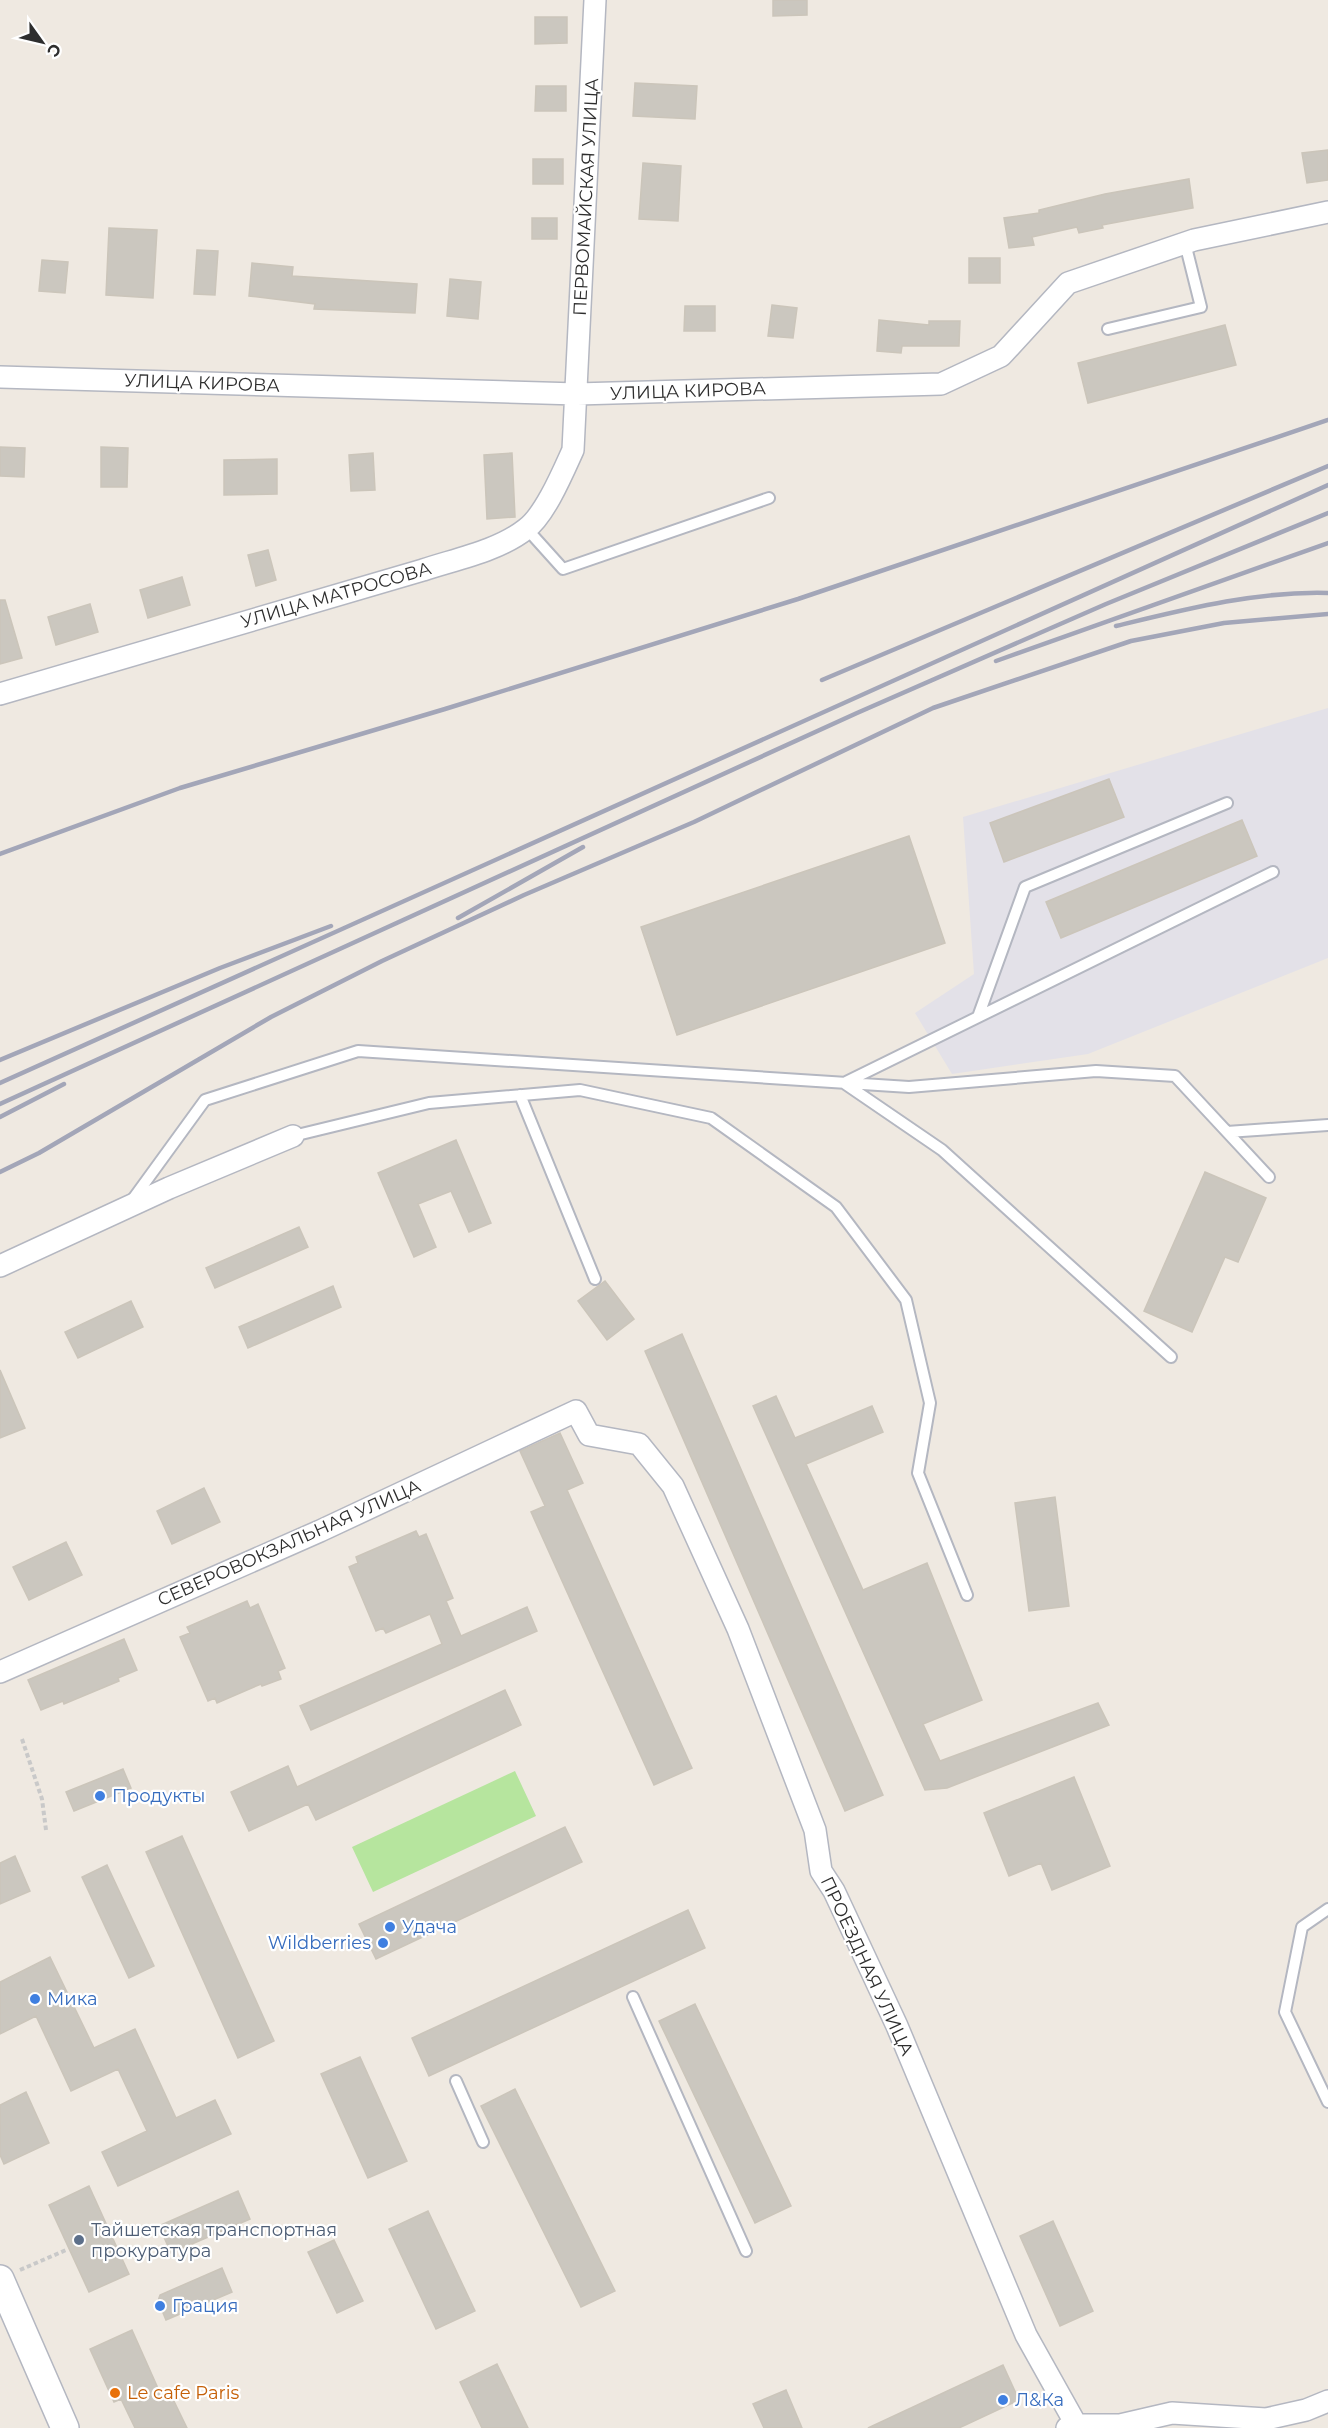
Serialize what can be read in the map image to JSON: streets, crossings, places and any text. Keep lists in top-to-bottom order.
{
  "streets": {
    "street": [
      "ПЕРВОМАЙСКАЯ УЛИЦА",
      "УЛИЦА КИРОВА",
      "УЛИЦА МАТРОСОВА",
      "СЕВЕРОВОКЗАЛЬНАЯ УЛИЦА",
      "ПРОЕЗДНАЯ УЛИЦА"
    ]
  },
  "crossings": [
    ["ПЕРВОМАЙСКАЯ УЛИЦА", "УЛИЦА КИРОВА"],
    ["ПЕРВОМАЙСКАЯ УЛИЦА", "УЛИЦА МАТРОСОВА"],
    ["УЛИЦА КИРОВА", "УЛИЦА МАТРОСОВА"],
    ["СЕВЕРОВОКЗАЛЬНАЯ УЛИЦА", "ПРОЕЗДНАЯ УЛИЦА"]
  ],
  "places": [
    "Продукты",
    "Удача",
    "Wildberries",
    "Мика",
    "Тайшетская транспортная прокуратура",
    "Грация",
    "Le cafe Paris",
    "Л&Ка"
  ],
  "north": "bottom right"
}
